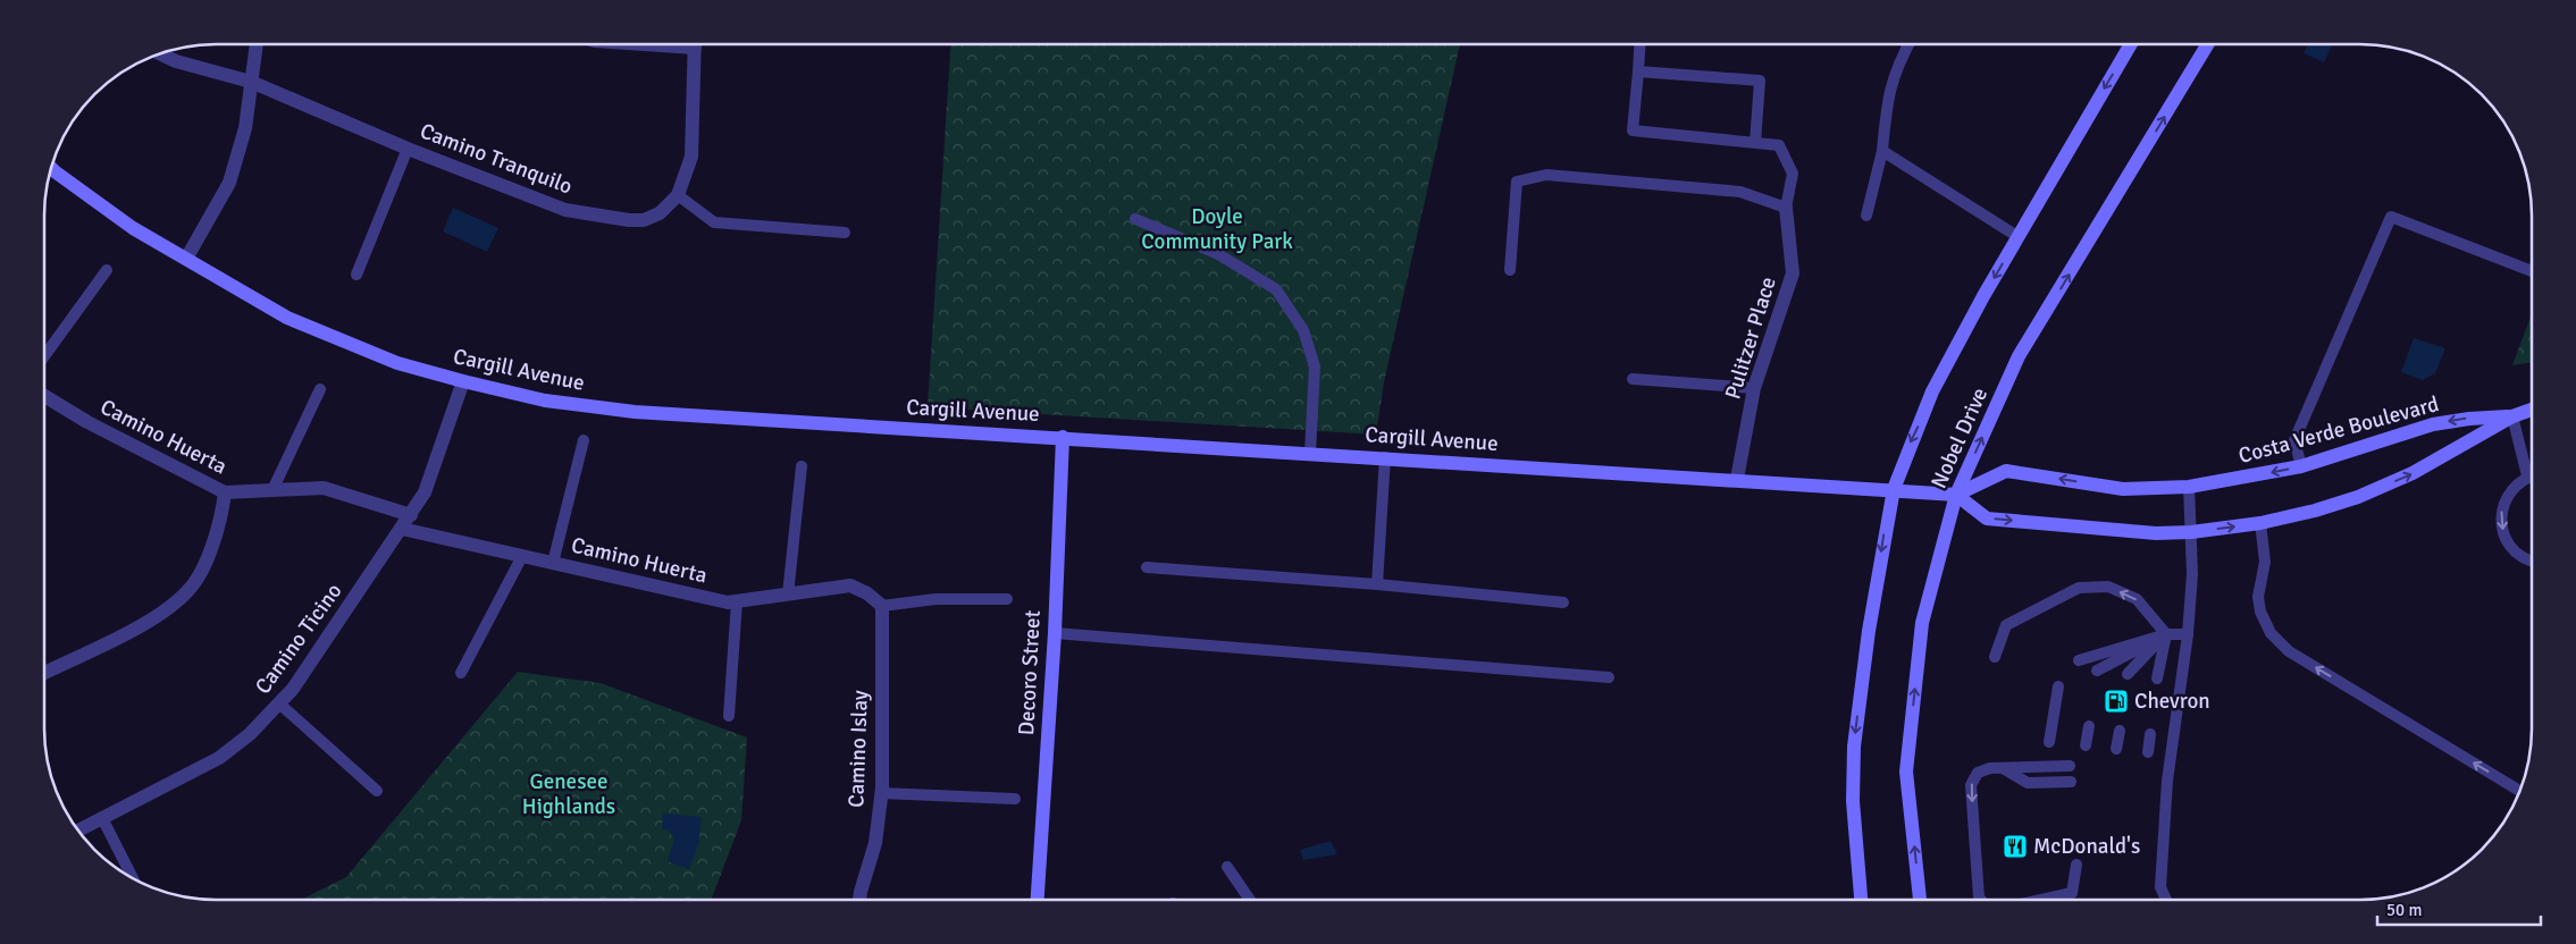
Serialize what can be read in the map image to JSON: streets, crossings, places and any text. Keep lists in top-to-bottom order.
{
  "streets": {
    "street": [
      "Camino Tranquilo",
      "Pulitzer Place",
      "Cargill Avenue",
      "Costa Verde Boulevard",
      "Camino Huerta",
      "Nobel Drive",
      "Camino Ticino",
      "Decoro Street",
      "Camino Islay"
    ]
  },
  "crossings": [
    ["Pulitzer Place", "Cargill Avenue"],
    ["Cargill Avenue", "Costa Verde Boulevard"],
    ["Cargill Avenue", "Nobel Drive"],
    ["Cargill Avenue", "Camino Ticino"],
    ["Cargill Avenue", "Decoro Street"],
    ["Costa Verde Boulevard", "Nobel Drive"],
    ["Camino Huerta", "Camino Ticino"],
    ["Camino Huerta", "Camino Islay"]
  ],
  "parks": ["Doyle Community Park", "Genesee Highlands"],
  "places": {
    "fuel station": ["Chevron"],
    "restaurant": ["McDonald's"]
  },
  "scale_bar": "50 m"
}
